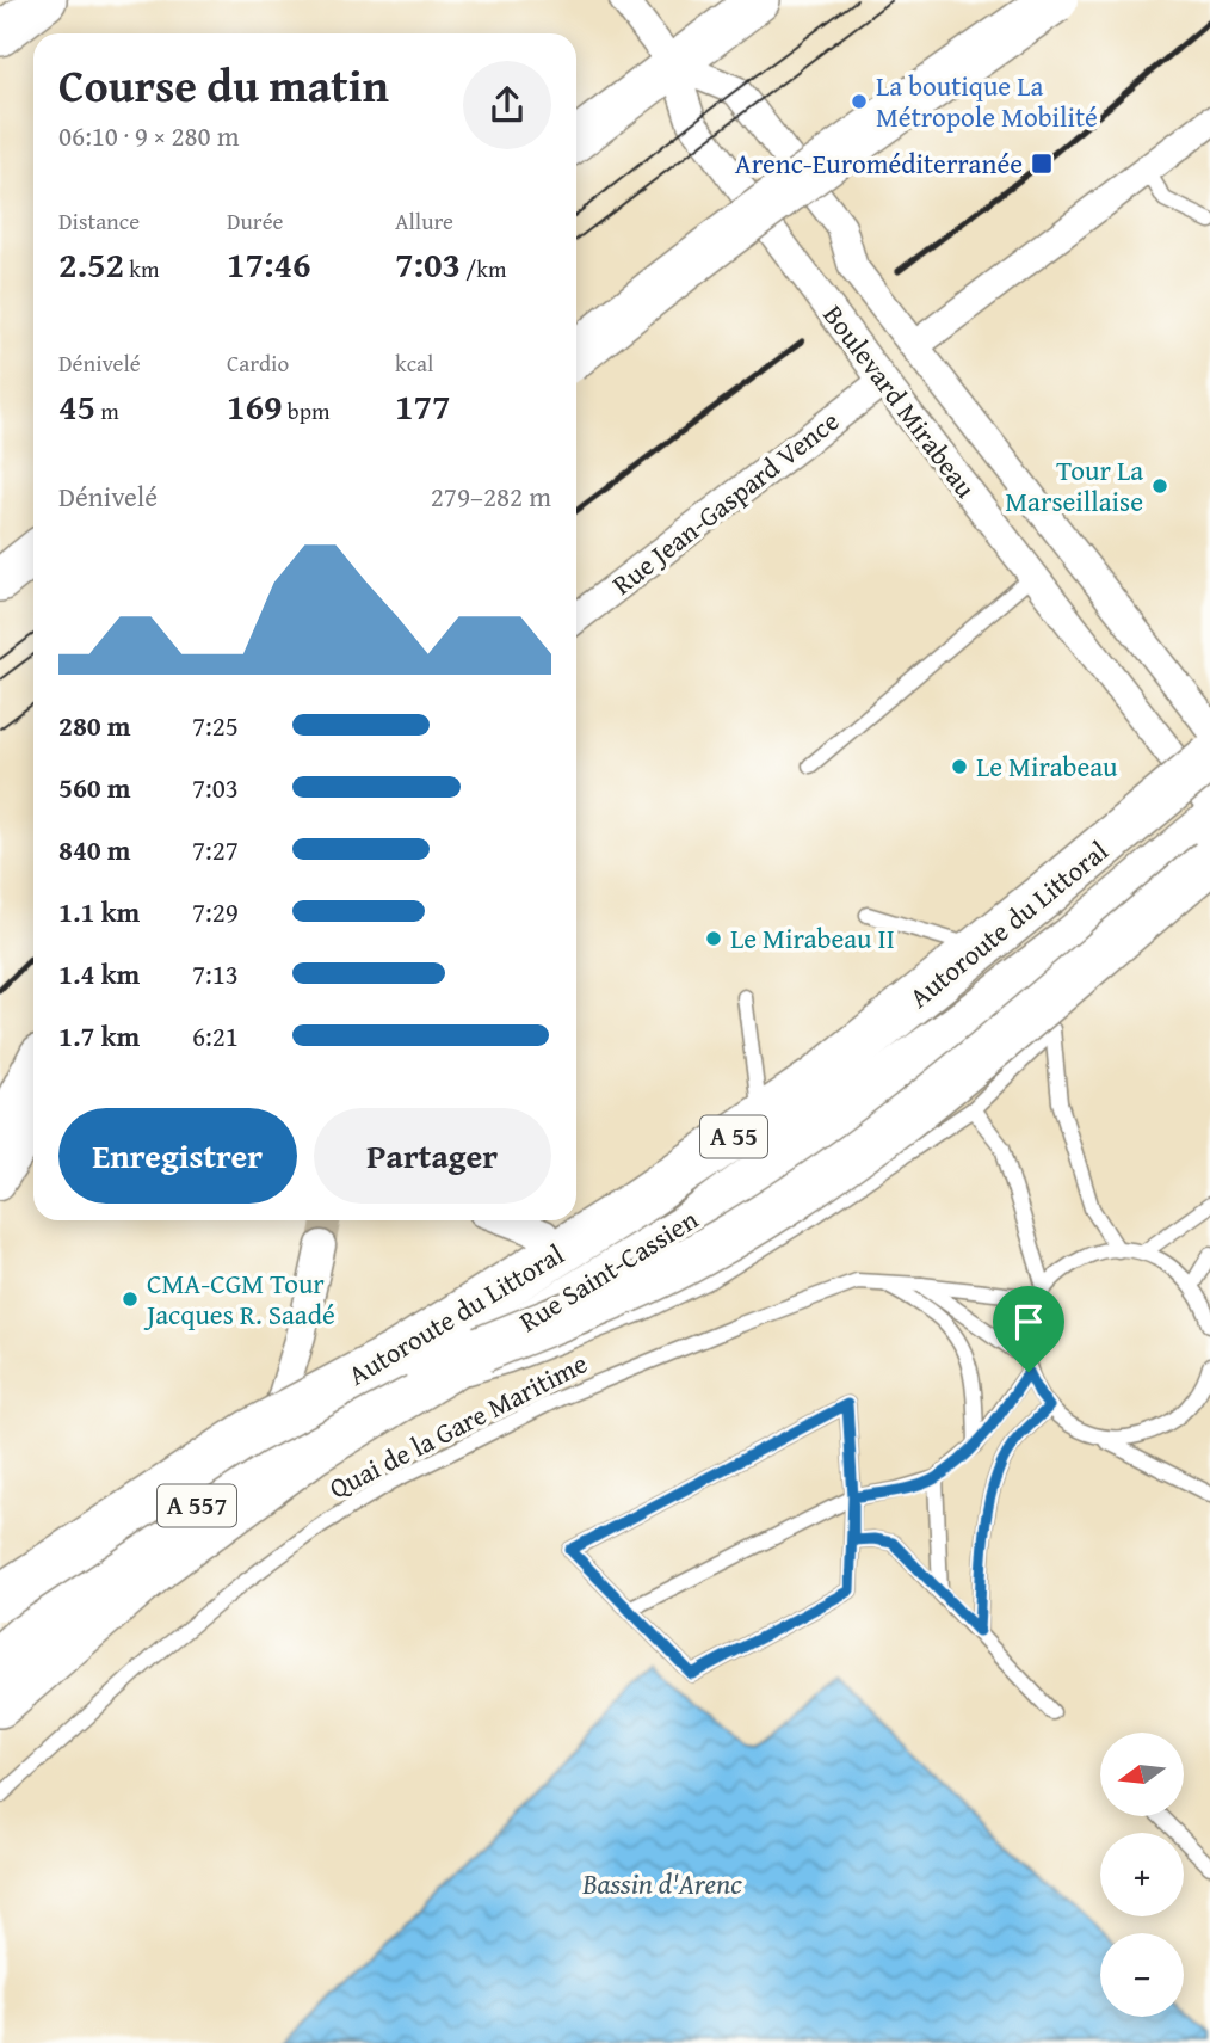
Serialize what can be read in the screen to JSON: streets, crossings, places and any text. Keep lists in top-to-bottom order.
{
  "streets": {
    "highway": ["Autoroute du Littoral", "A 55", "A 557"],
    "street": ["Boulevard Mirabeau", "Rue Jean-Gaspard Vence", "Rue Saint-Cassien"],
    "lane": ["Quai de la Gare Maritime"]
  },
  "crossings": [
    ["Boulevard Mirabeau", "Rue Jean-Gaspard Vence"],
    ["Boulevard Mirabeau", "Autoroute du Littoral"],
    ["Autoroute du Littoral", "Rue Saint-Cassien"],
    ["Autoroute du Littoral", "A 557"],
    ["Rue Saint-Cassien", "A 557"]
  ],
  "water": ["Bassin d'Arenc"],
  "places": {
    "other": [
      "La boutique La Métropole Mobilité",
      "Tour La Marseillaise",
      "Le Mirabeau",
      "Le Mirabeau II",
      "CMA-CGM Tour Jacques R. Saadé"
    ],
    "transit": ["Arenc-Euroméditerranée"]
  },
  "north": "left",
  "page": {
    "heading": ["Course du matin", "06:10 · 9 × 280 m"],
    "stats": [
      ["Distance", "2.52 km"],
      ["Durée", "17:46"],
      ["Allure", "7:03 /km"],
      ["Dénivelé", "45 m"],
      ["Cardio", "169 bpm"],
      ["kcal", "177"]
    ],
    "chart": ["Dénivelé", "279–282 m"],
    "list": [
      {
        "name": "280 m",
        "note": "7:25"
      },
      {
        "name": "560 m",
        "note": "7:03"
      },
      {
        "name": "840 m",
        "note": "7:27"
      },
      {
        "name": "1.1 km",
        "note": "7:29"
      },
      {
        "name": "1.4 km",
        "note": "7:13"
      },
      {
        "name": "1.7 km",
        "note": "6:21"
      }
    ],
    "buttons": ["Enregistrer", "Partager"],
    "map_buttons": ["+", "−"]
  }
}
